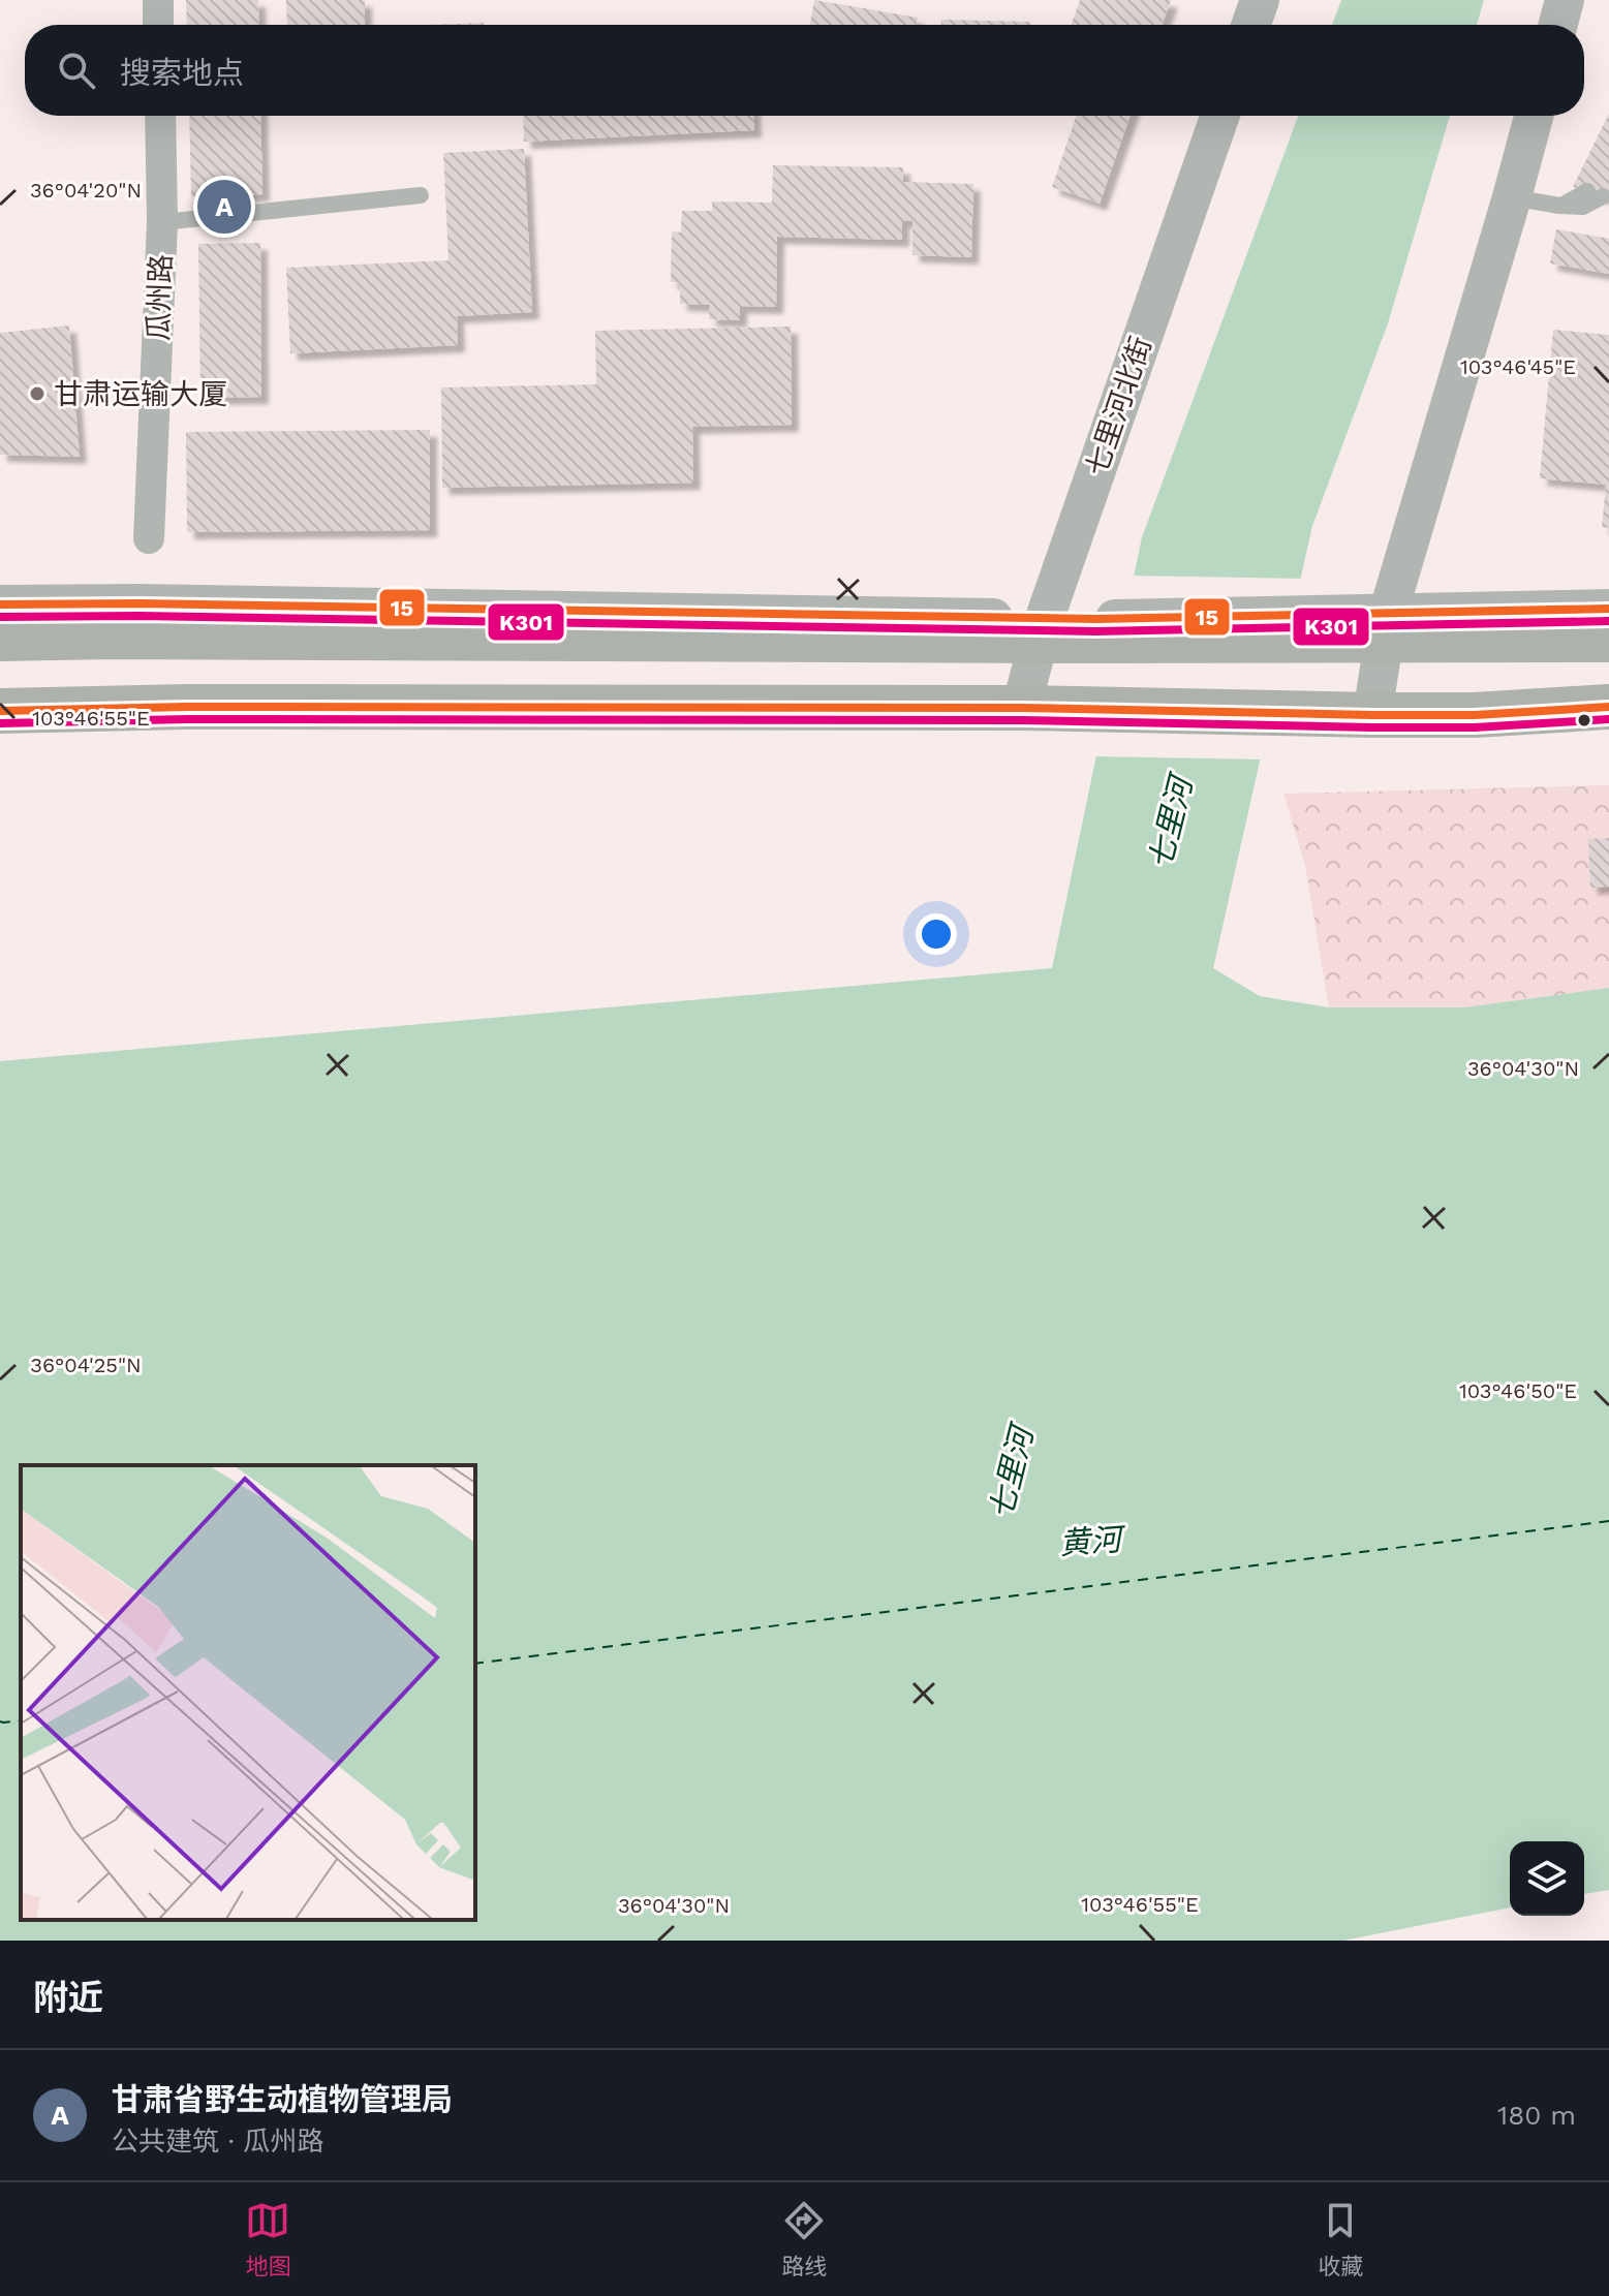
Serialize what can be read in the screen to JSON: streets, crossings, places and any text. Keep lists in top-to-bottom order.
{
  "streets": {
    "street": ["瓜州路", "七里河北街"]
  },
  "water": ["七里河", "黄河"],
  "places": ["甘肃运输大厦"],
  "lines": ["transit line 15", "transit line K301"],
  "page": {
    "search": "搜索地点",
    "pins": "A",
    "heading": "附近",
    "list": [
      {
        "mark": "A",
        "name": "甘肃省野生动植物管理局",
        "note": "公共建筑 · 瓜州路",
        "value": "180 m"
      }
    ],
    "nav": ["地图", "路线", "收藏"]
  },
  "coordinates": [
    "36°04'20\"N",
    "103°46'45\"E",
    "103°46'55\"E",
    "36°04'30\"N",
    "36°04'25\"N",
    "103°46'50\"E"
  ]
}
